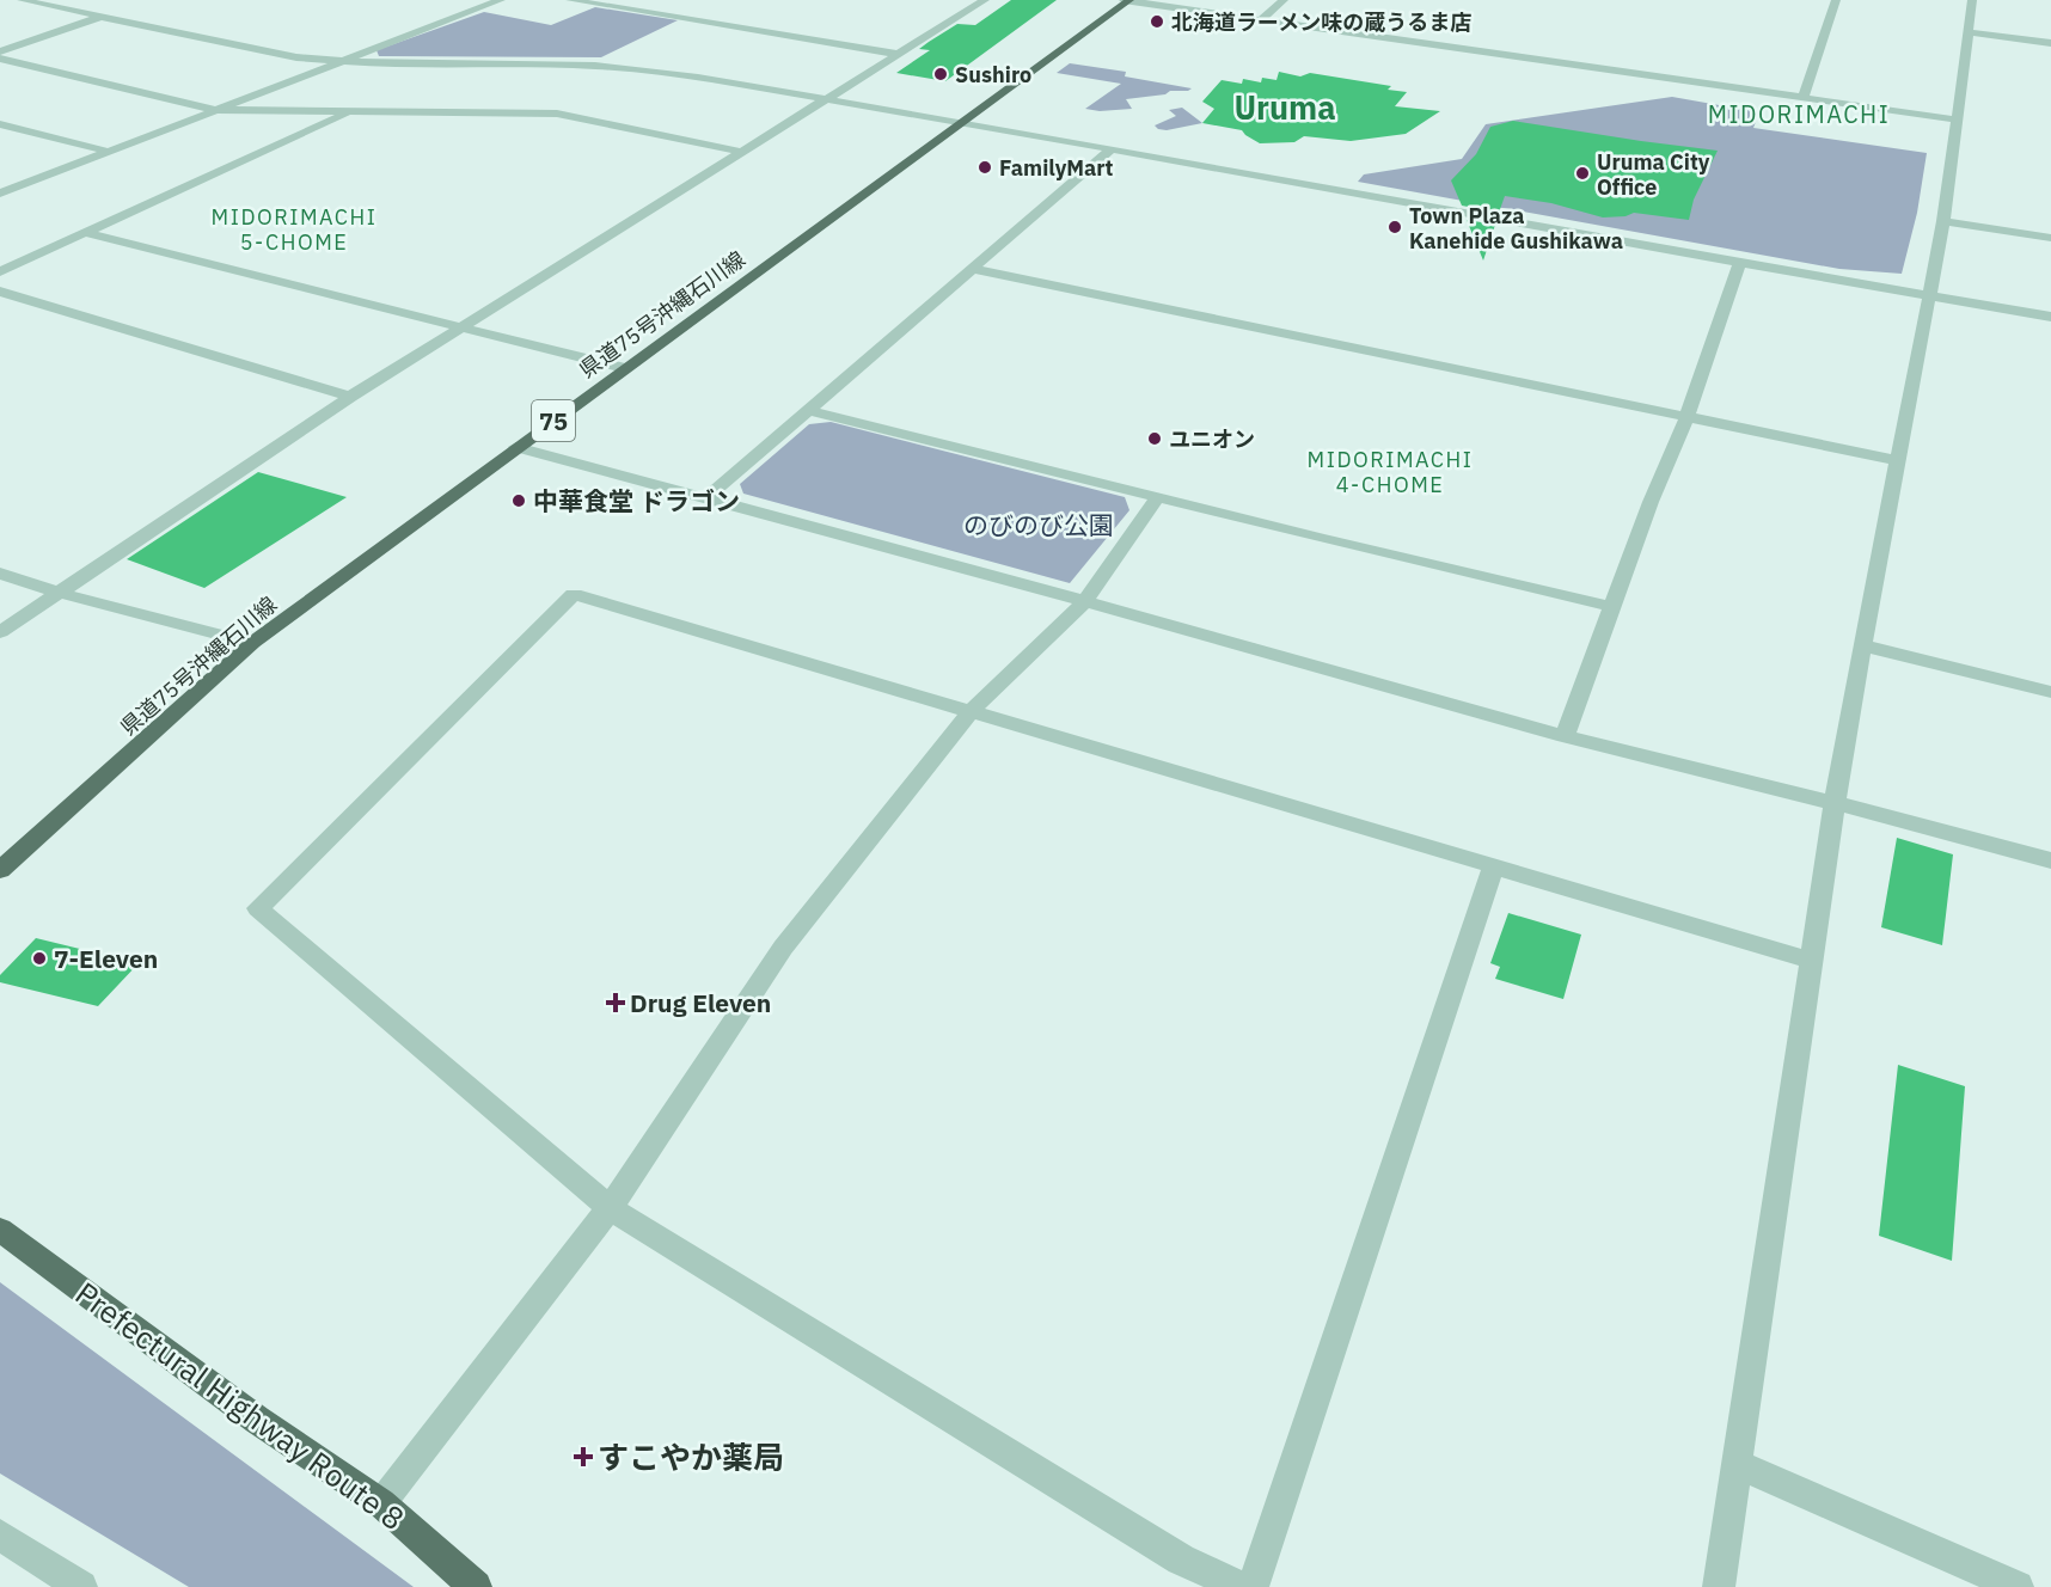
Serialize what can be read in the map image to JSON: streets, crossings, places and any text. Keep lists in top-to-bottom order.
{
  "streets": {
    "main road": ["県道75号沖縄石川線", "75", "Prefectural Highway Route 8"]
  },
  "districts": [
    "Uruma",
    "MIDORIMACHI",
    "MIDORIMACHI 5-CHOME",
    "MIDORIMACHI 4-CHOME"
  ],
  "parks": ["のびのび公園"],
  "places": {
    "other": [
      "北海道ラーメン味の蔵うるま店",
      "Sushiro",
      "FamilyMart",
      "Uruma City Office",
      "Town Plaza Kanehide Gushikawa",
      "ユニオン",
      "中華食堂 ドラゴン",
      "7-Eleven"
    ],
    "health": ["Drug Eleven", "すこやか薬局"]
  }
}
